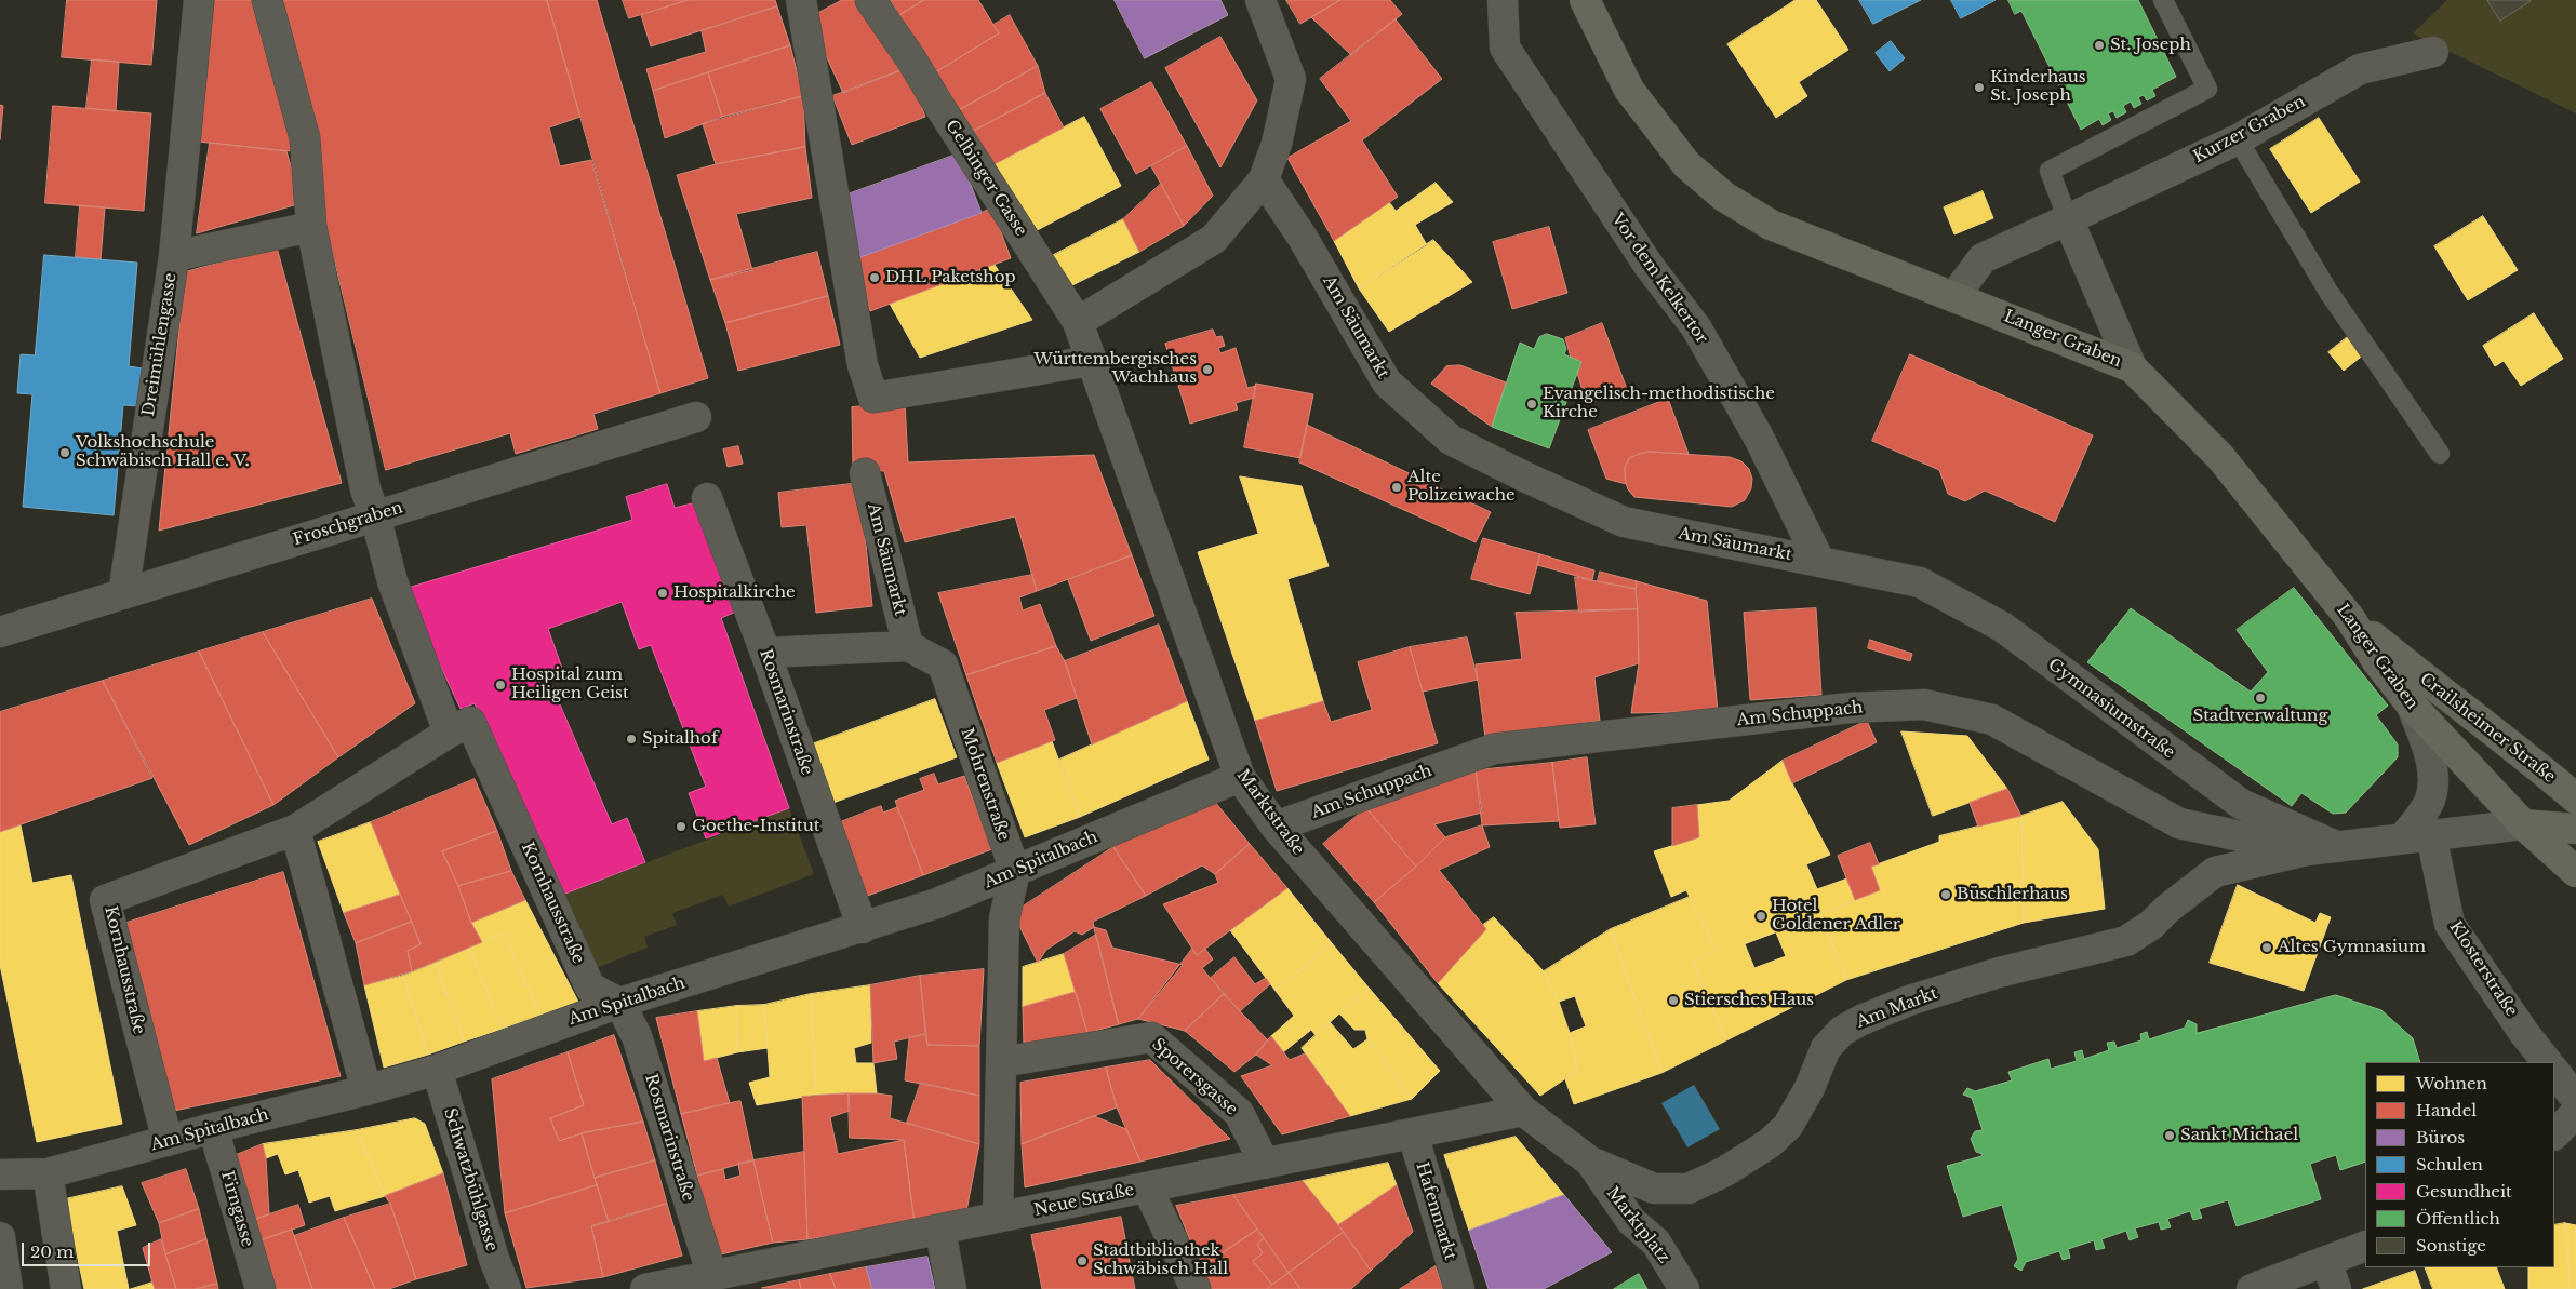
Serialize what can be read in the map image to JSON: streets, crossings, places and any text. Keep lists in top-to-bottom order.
{
  "streets": {
    "main road": ["Langer Graben", "Crailsheimer Straße"],
    "street": [
      "Kurzer Graben",
      "Gelbinger Gasse",
      "Vor dem Kelkertor",
      "Am Säumarkt",
      "Dreimühlengasse",
      "Froschgraben",
      "Gymnasiumstraße",
      "Rosmarinstraße",
      "Am Schuppach",
      "Mohrenstraße",
      "Marktstraße",
      "Am Spitalbach",
      "Kornhausstraße",
      "Klosterstraße",
      "Am Markt",
      "Sporersgasse",
      "Schwatzbühlgasse",
      "Neue Straße",
      "Firngasse",
      "Hafenmarkt",
      "Marktplatz"
    ]
  },
  "crossings": [
    ["Kurzer Graben", "Langer Graben"],
    ["Gelbinger Gasse", "Marktstraße"],
    ["Vor dem Kelkertor", "Am Säumarkt"],
    ["Vor dem Kelkertor", "Gymnasiumstraße"],
    ["Am Säumarkt", "Gymnasiumstraße"],
    ["Am Säumarkt", "Mohrenstraße"],
    ["Langer Graben", "Crailsheimer Straße"],
    ["Dreimühlengasse", "Froschgraben"],
    ["Gymnasiumstraße", "Am Markt"],
    ["Rosmarinstraße", "Am Spitalbach"],
    ["Rosmarinstraße", "Kornhausstraße"],
    ["Rosmarinstraße", "Neue Straße"],
    ["Am Schuppach", "Marktstraße"],
    ["Am Schuppach", "Am Markt"],
    ["Mohrenstraße", "Am Spitalbach"],
    ["Marktstraße", "Am Spitalbach"],
    ["Marktstraße", "Am Markt"],
    ["Marktstraße", "Neue Straße"],
    ["Am Spitalbach", "Kornhausstraße"],
    ["Am Spitalbach", "Schwatzbühlgasse"],
    ["Am Spitalbach", "Firngasse"],
    ["Am Markt", "Neue Straße"],
    ["Am Markt", "Marktplatz"],
    ["Sporersgasse", "Neue Straße"],
    ["Neue Straße", "Hafenmarkt"]
  ],
  "places": [
    "St. Joseph",
    "Kinderhaus St. Joseph",
    "DHL Paketshop",
    "Württembergisches Wachhaus",
    "Evangelisch-methodistische Kirche",
    "Volkshochschule Schwäbisch Hall e. V.",
    "Alte Polizeiwache",
    "Hospitalkirche",
    "Hospital zum Heiligen Geist",
    "Stadtverwaltung",
    "Spitalhof",
    "Goethe-Institut",
    "Büschlerhaus",
    "Hotel Goldener Adler",
    "Altes Gymnasium",
    "Stiersches Haus",
    "Sankt Michael",
    "Stadtbibliothek Schwäbisch Hall"
  ],
  "legend": [
    "Wohnen",
    "Handel",
    "Büros",
    "Schulen",
    "Gesundheit",
    "Öffentlich",
    "Sonstige"
  ],
  "scale_bar": "20 m"
}
